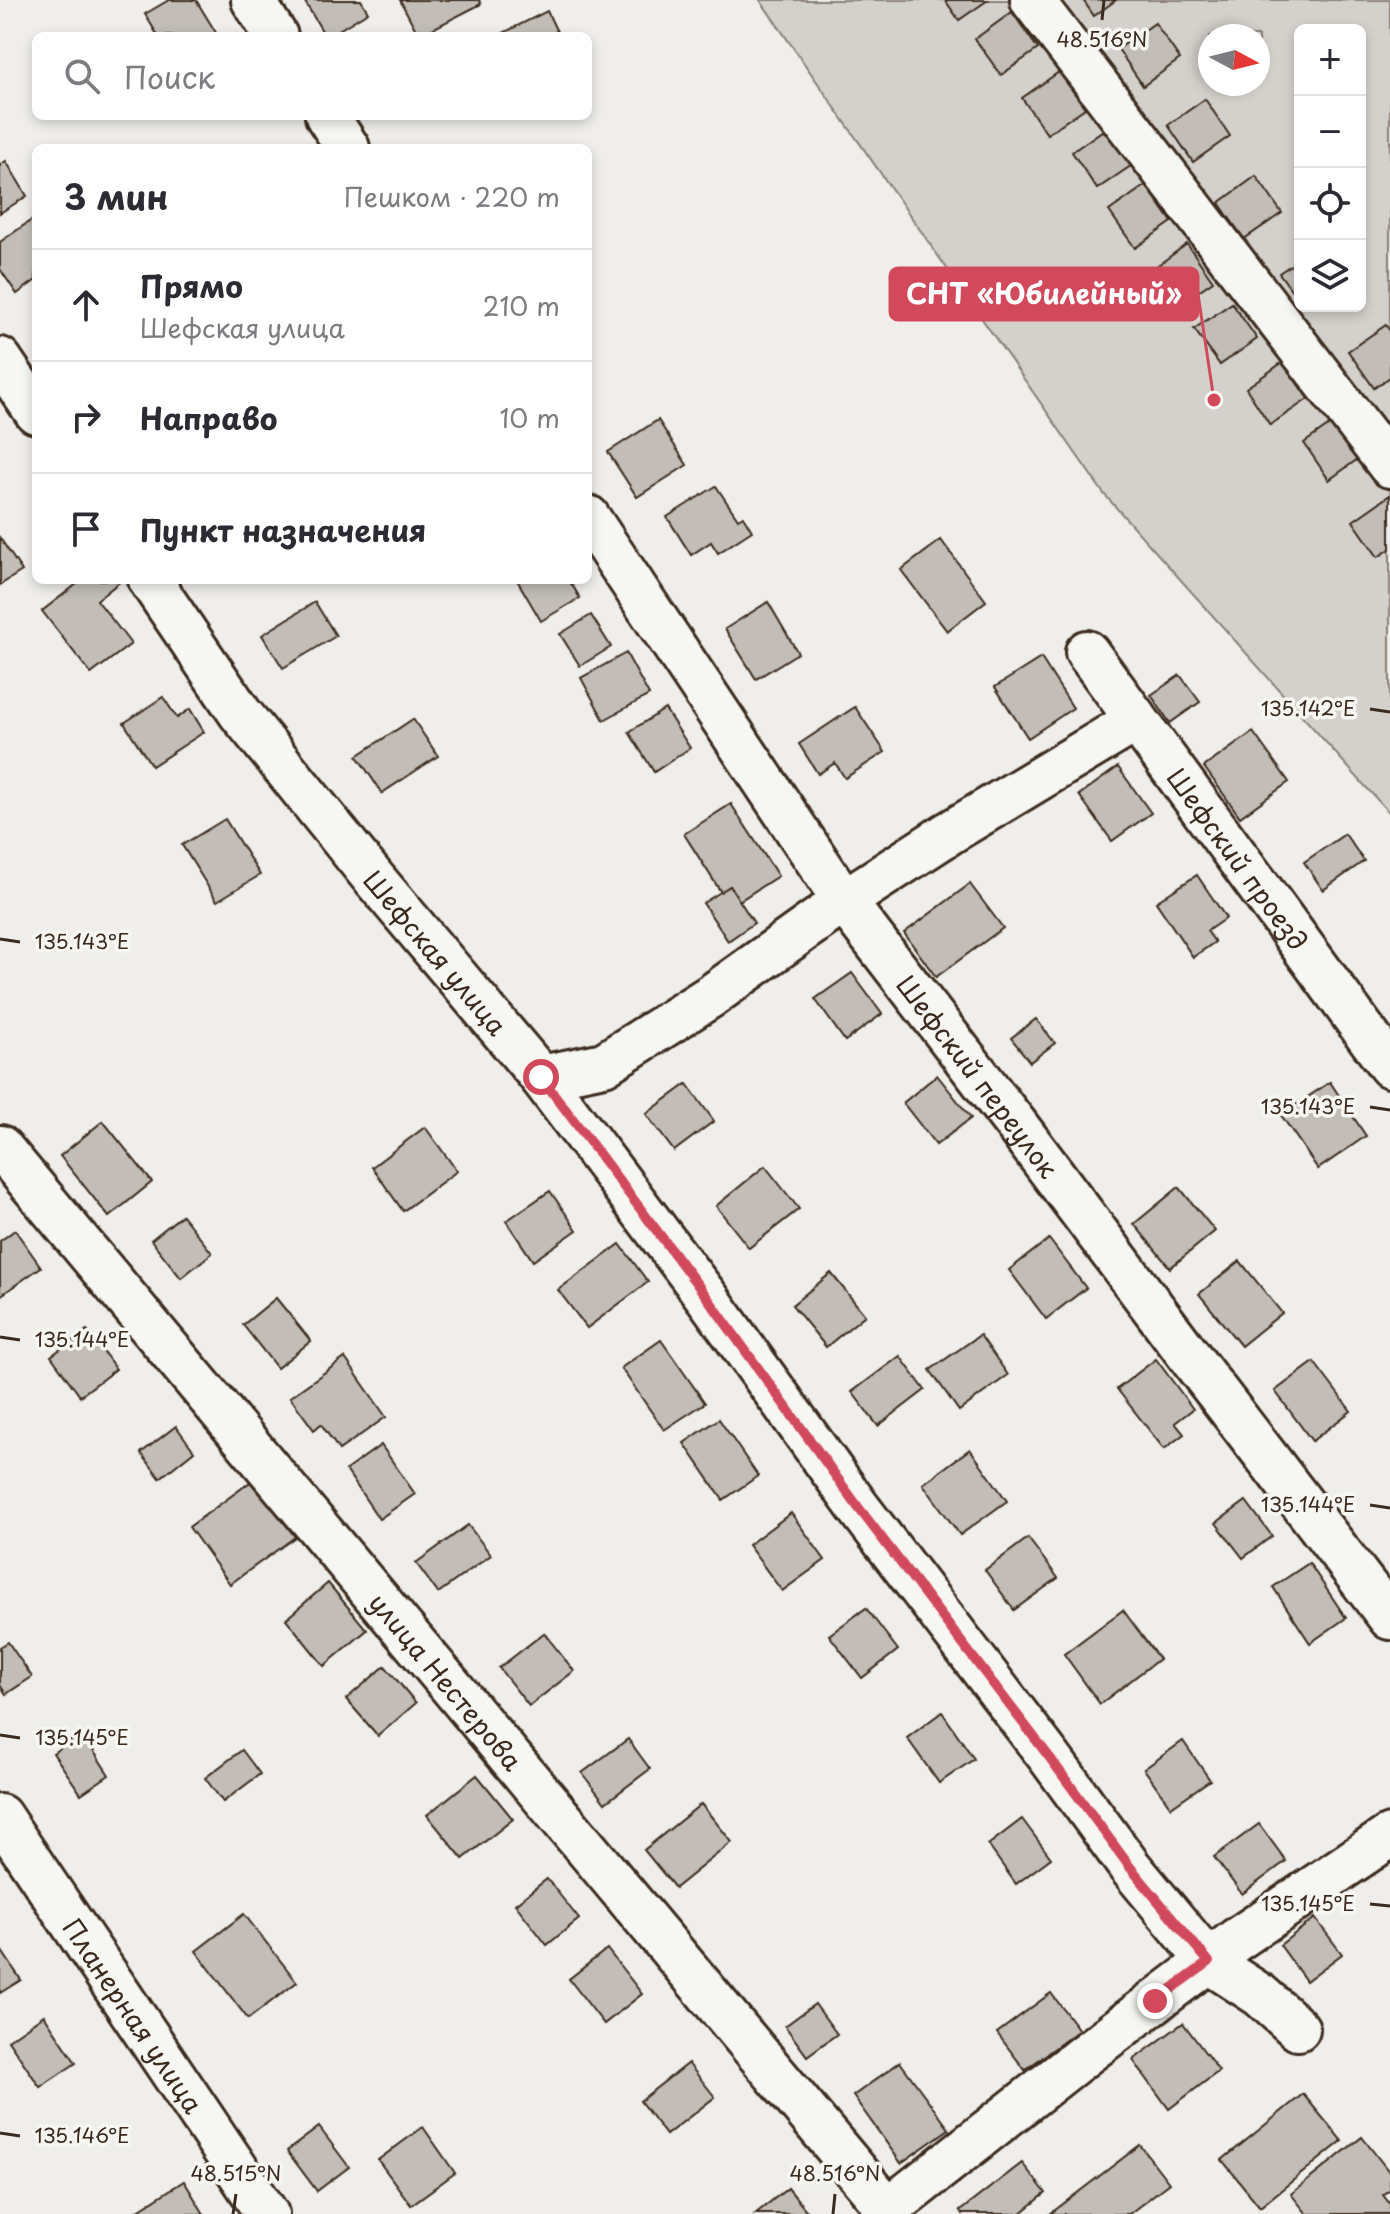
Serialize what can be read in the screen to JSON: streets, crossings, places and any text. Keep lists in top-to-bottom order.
{
  "streets": {
    "street": [
      "Шефский проезд",
      "Шефская улица",
      "Шефский переулок",
      "улица Нестерова",
      "Планерная улица"
    ]
  },
  "places": ["СНТ «Юбилейный»"],
  "north": "right",
  "page": {
    "map_buttons": ["+", "−"],
    "search": "Поиск",
    "heading": ["3 мин", "Пешком · 220 m"],
    "list": [
      ["Прямо", "Шефская улица", "210 m"],
      ["Направо", "10 m"],
      "Пункт назначения"
    ]
  },
  "coordinates": [
    "48.516°N",
    "135.142°E",
    "135.143°E",
    "135.144°E",
    "135.145°E",
    "135.146°E",
    "48.515°N"
  ]
}
